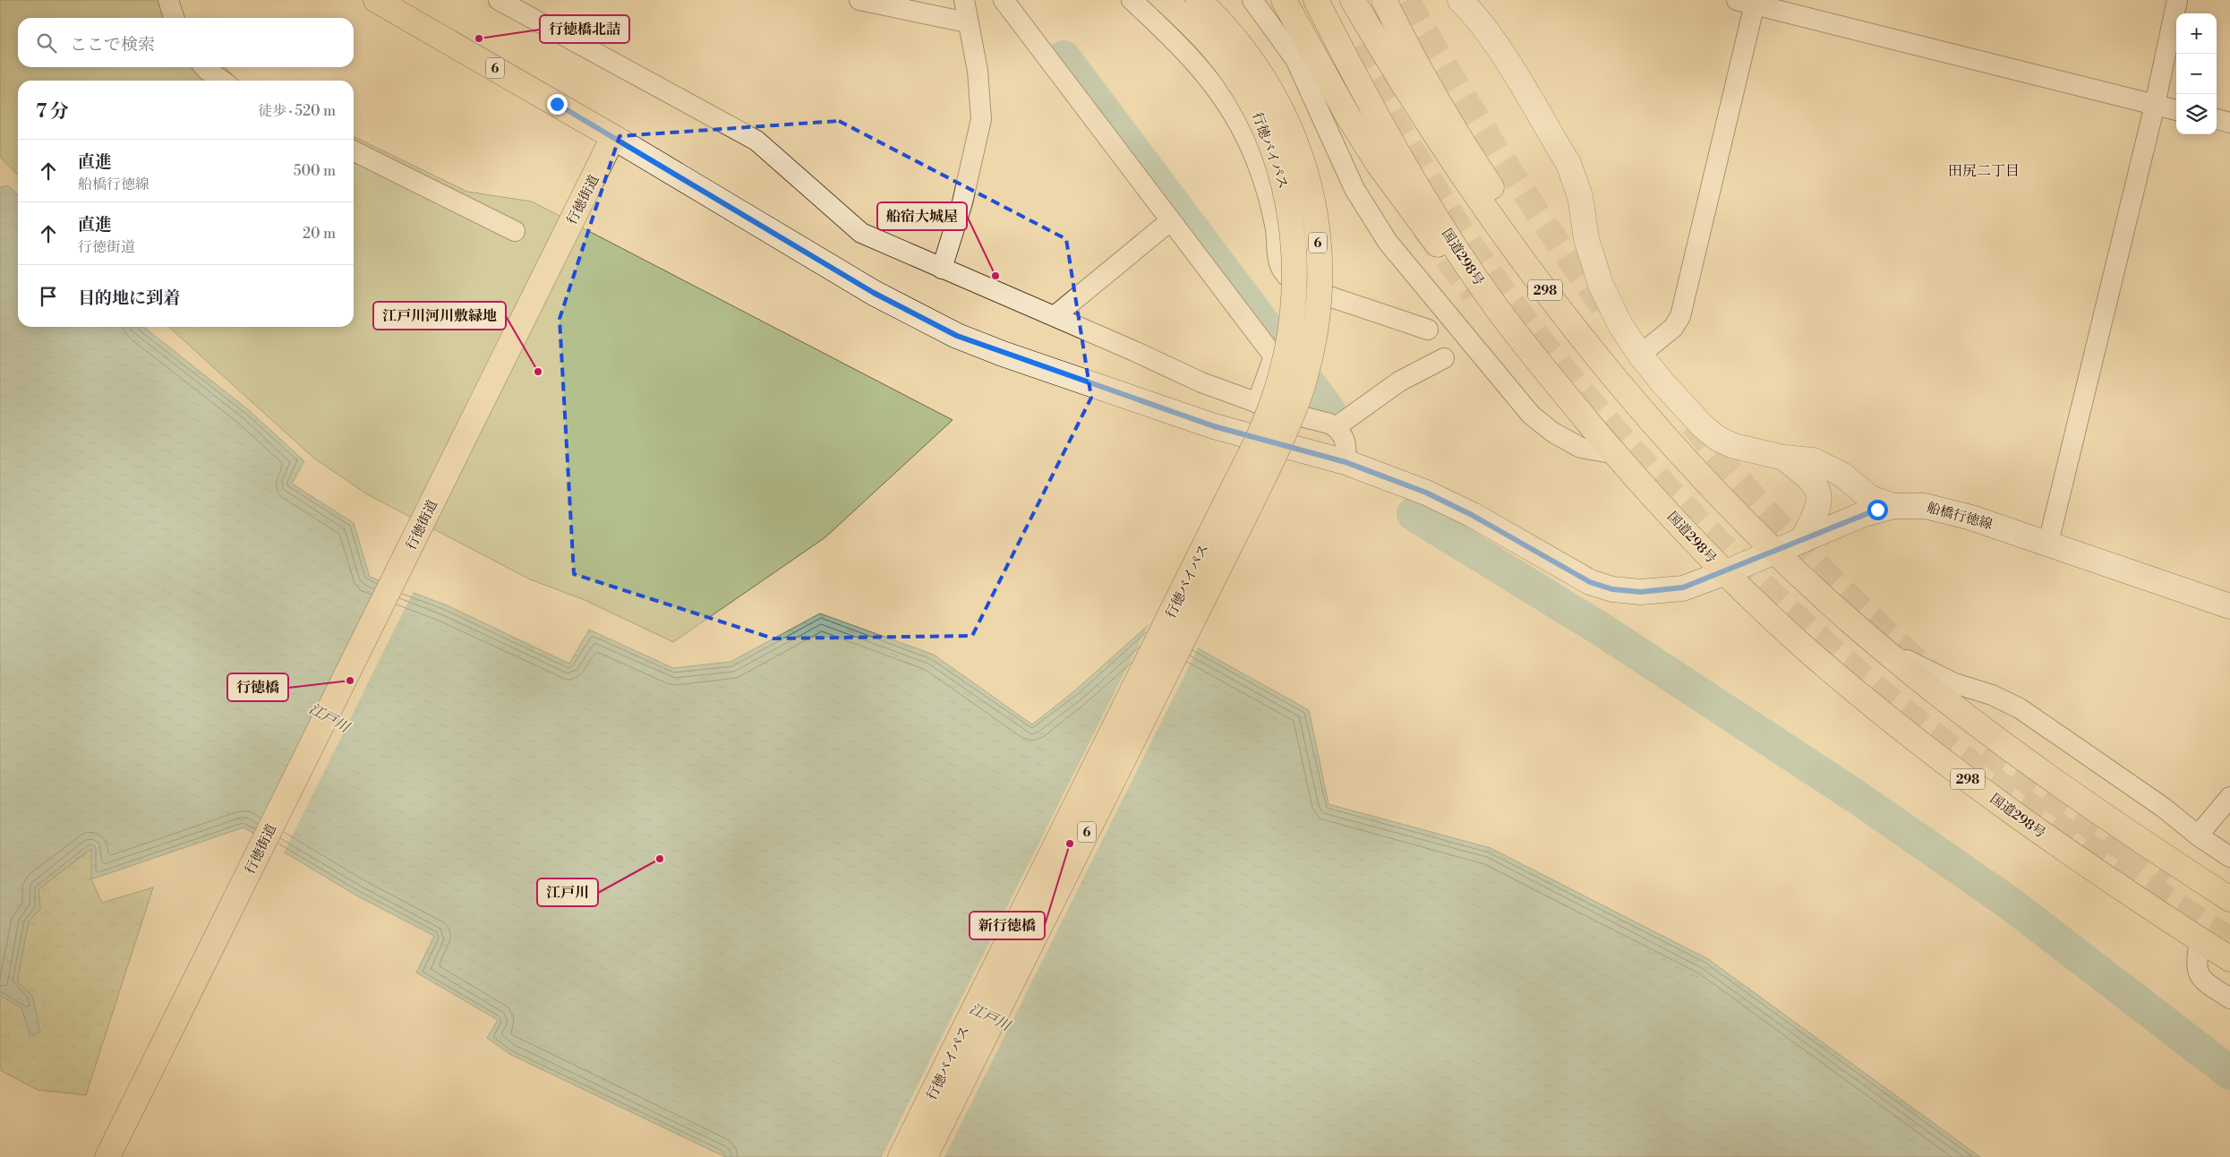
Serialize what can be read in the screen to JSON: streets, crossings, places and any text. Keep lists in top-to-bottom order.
{
  "streets": {
    "main road": [
      "6",
      "行徳バイパス",
      "行徳街道",
      "国道298号",
      "298",
      "船橋行徳線"
    ]
  },
  "crossings": [
    ["6", "行徳街道"],
    ["6", "船橋行徳線"],
    ["行徳街道", "船橋行徳線"],
    ["国道298号", "298"],
    ["国道298号", "船橋行徳線"],
    ["298", "船橋行徳線"]
  ],
  "districts": ["田尻二丁目"],
  "water": ["江戸川"],
  "places": [
    "行徳橋北詰",
    "船宿大城屋",
    "江戸川河川敷緑地",
    "行徳橋",
    "新行徳橋",
    "江戸川"
  ],
  "page": {
    "map_buttons": ["+", "−"],
    "search": "ここで検索",
    "heading": ["7 分", "徒歩 · 520 m"],
    "list": [
      ["直進", "船橋行徳線", "500 m"],
      ["直進", "行徳街道", "20 m"],
      "目的地に到着"
    ]
  }
}
